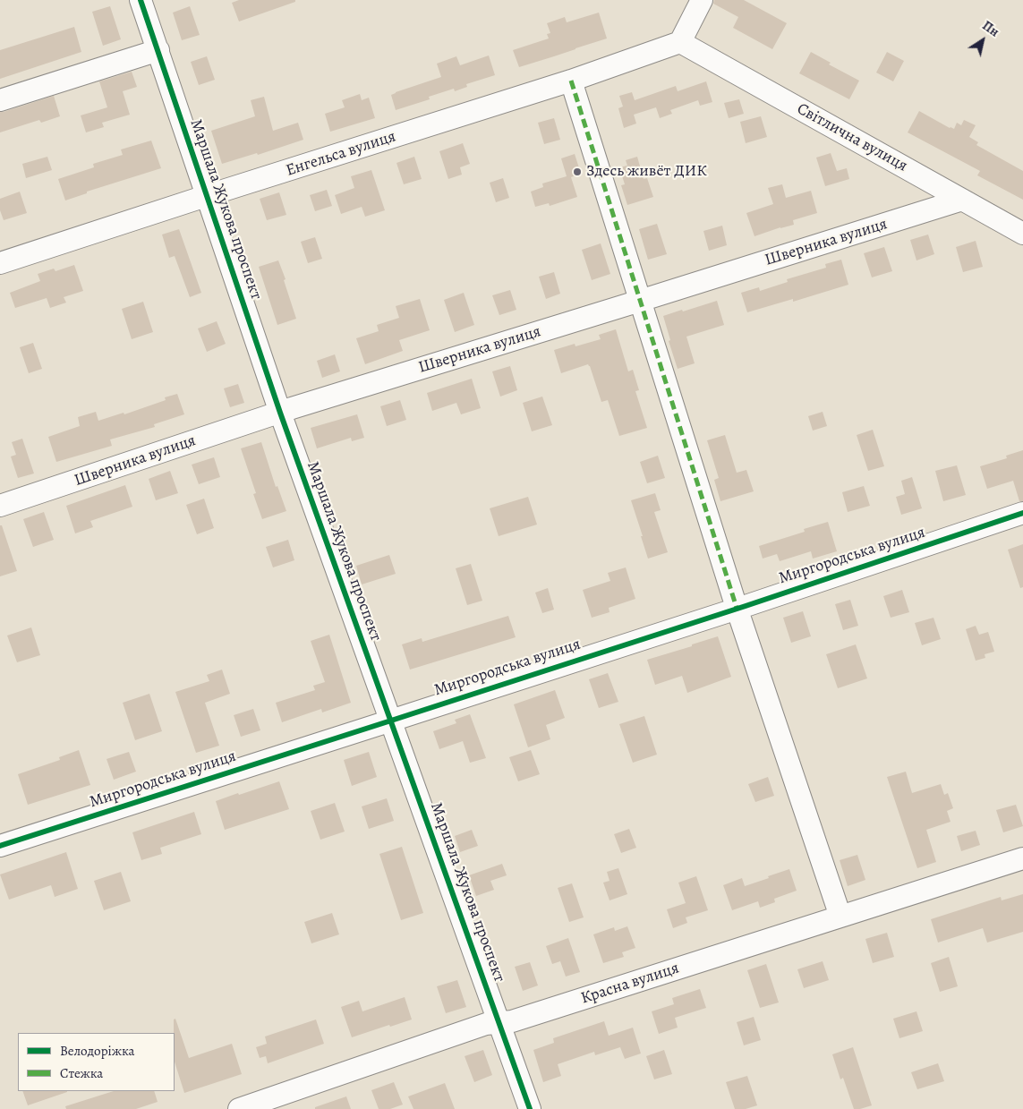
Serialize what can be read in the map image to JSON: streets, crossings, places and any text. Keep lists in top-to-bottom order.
{
  "streets": {
    "street": [
      "Світлична вулиця",
      "Енгельса вулиця",
      "Маршала Жукова проспект",
      "Шверника вулиця",
      "Миргородська вулиця",
      "Красна вулиця"
    ]
  },
  "crossings": [
    ["Світлична вулиця", "Енгельса вулиця"],
    ["Світлична вулиця", "Шверника вулиця"],
    ["Енгельса вулиця", "Маршала Жукова проспект"],
    ["Маршала Жукова проспект", "Шверника вулиця"],
    ["Маршала Жукова проспект", "Миргородська вулиця"],
    ["Маршала Жукова проспект", "Красна вулиця"]
  ],
  "places": ["Здесь живёт ДИК"],
  "legend": ["Велодоріжка", "Стежка"],
  "north": "top right"
}
